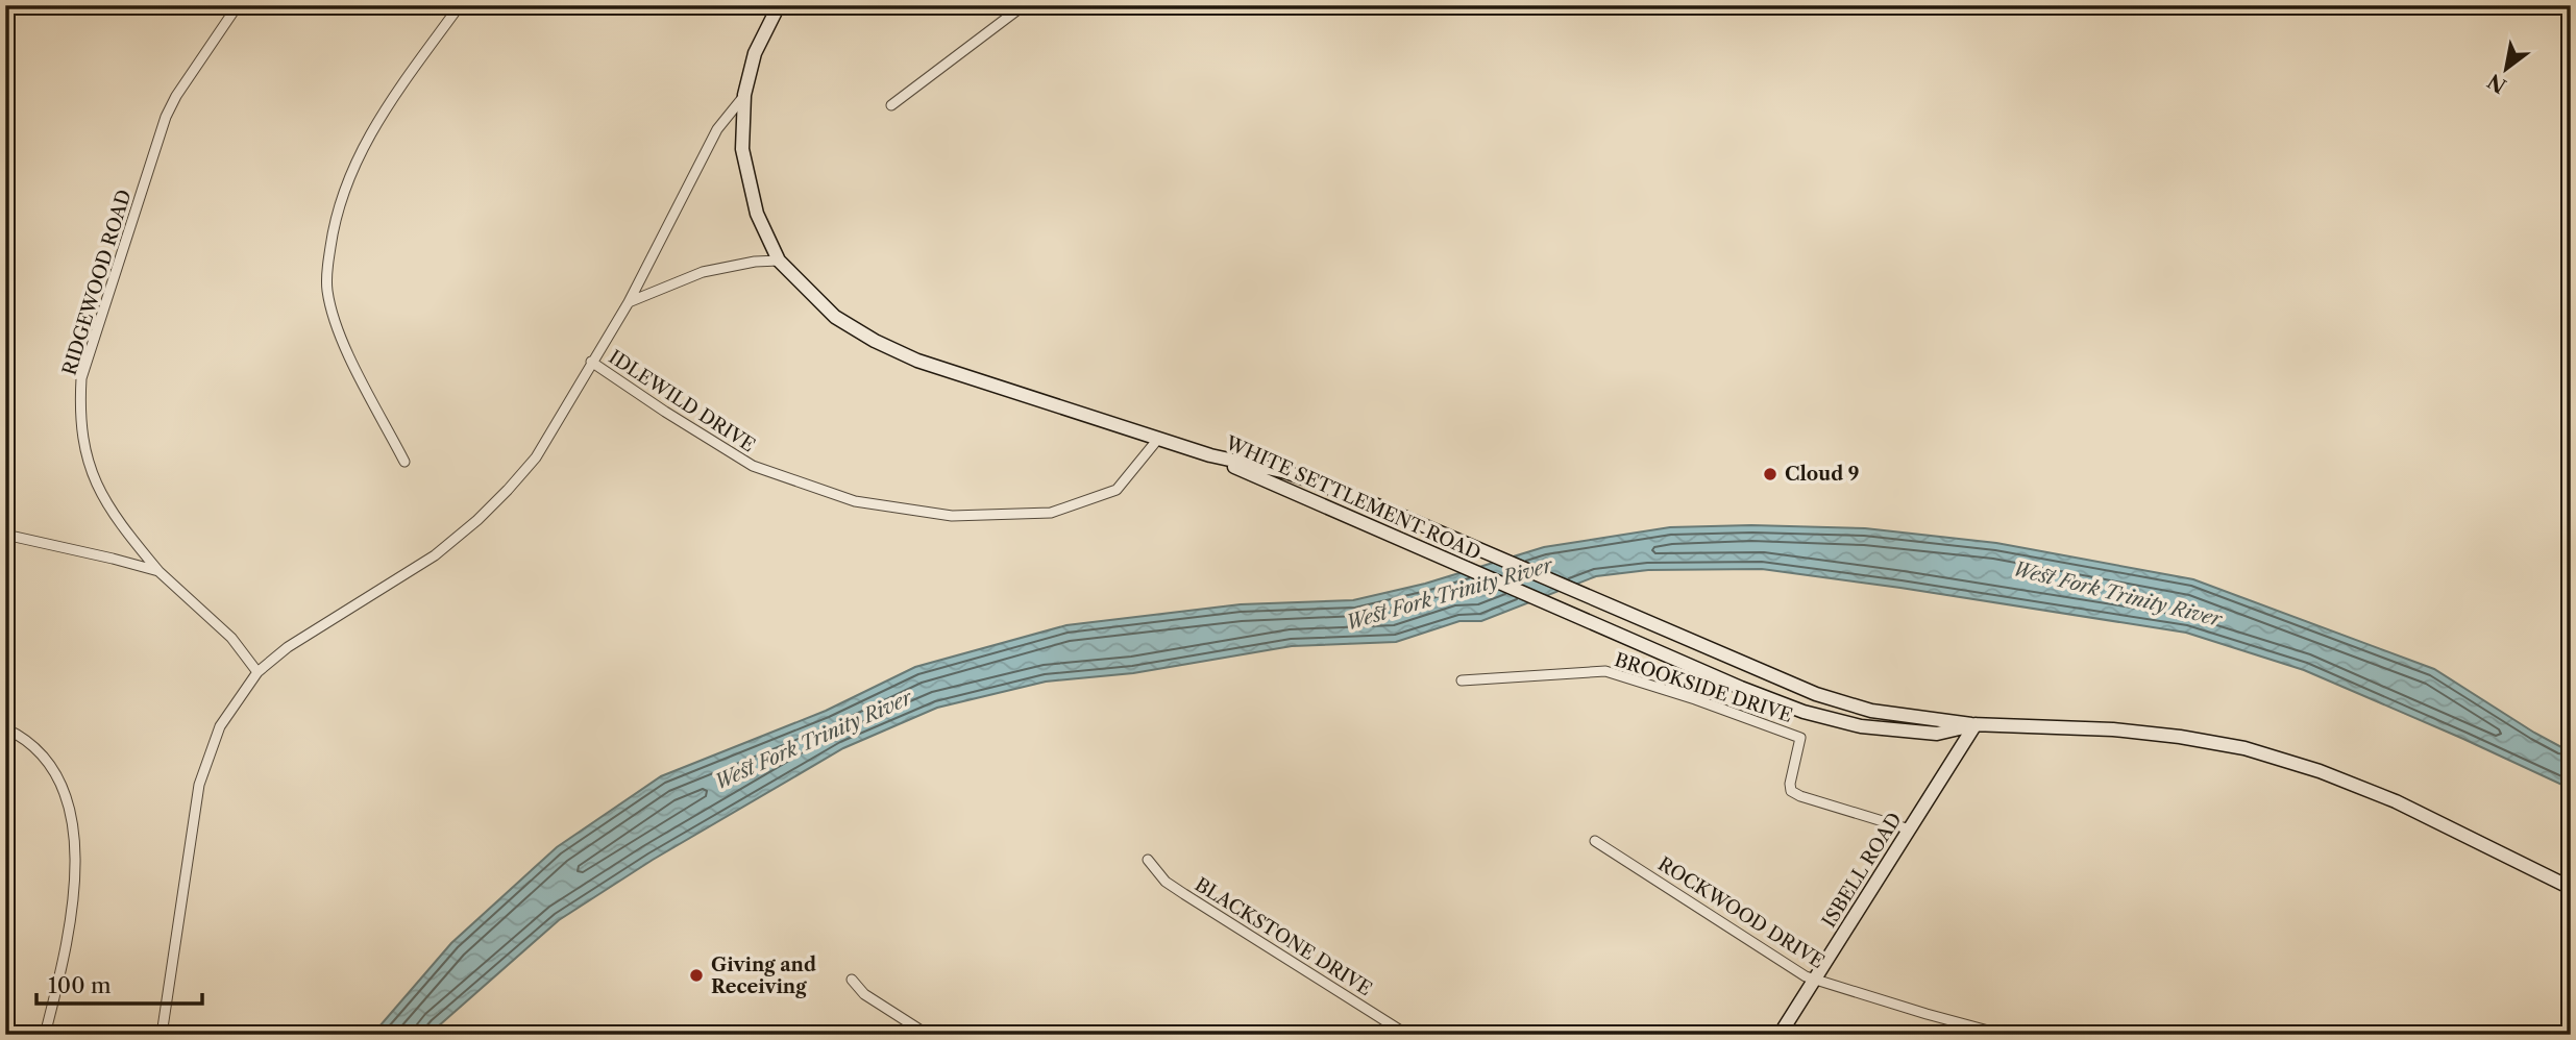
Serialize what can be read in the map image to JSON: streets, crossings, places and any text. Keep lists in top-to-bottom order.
{
  "streets": {
    "main road": ["WHITE SETTLEMENT ROAD", "ISBELL ROAD"],
    "street": [
      "RIDGEWOOD ROAD",
      "IDLEWILD DRIVE",
      "BROOKSIDE DRIVE",
      "ROCKWOOD DRIVE",
      "BLACKSTONE DRIVE"
    ]
  },
  "crossings": [
    ["IDLEWILD DRIVE", "WHITE SETTLEMENT ROAD"],
    ["WHITE SETTLEMENT ROAD", "ISBELL ROAD"],
    ["BROOKSIDE DRIVE", "ISBELL ROAD"],
    ["ISBELL ROAD", "ROCKWOOD DRIVE"]
  ],
  "water": ["West Fork Trinity River"],
  "places": ["Cloud 9", "Giving and Receiving"],
  "scale_bar": "100 m",
  "north": "bottom left"
}
